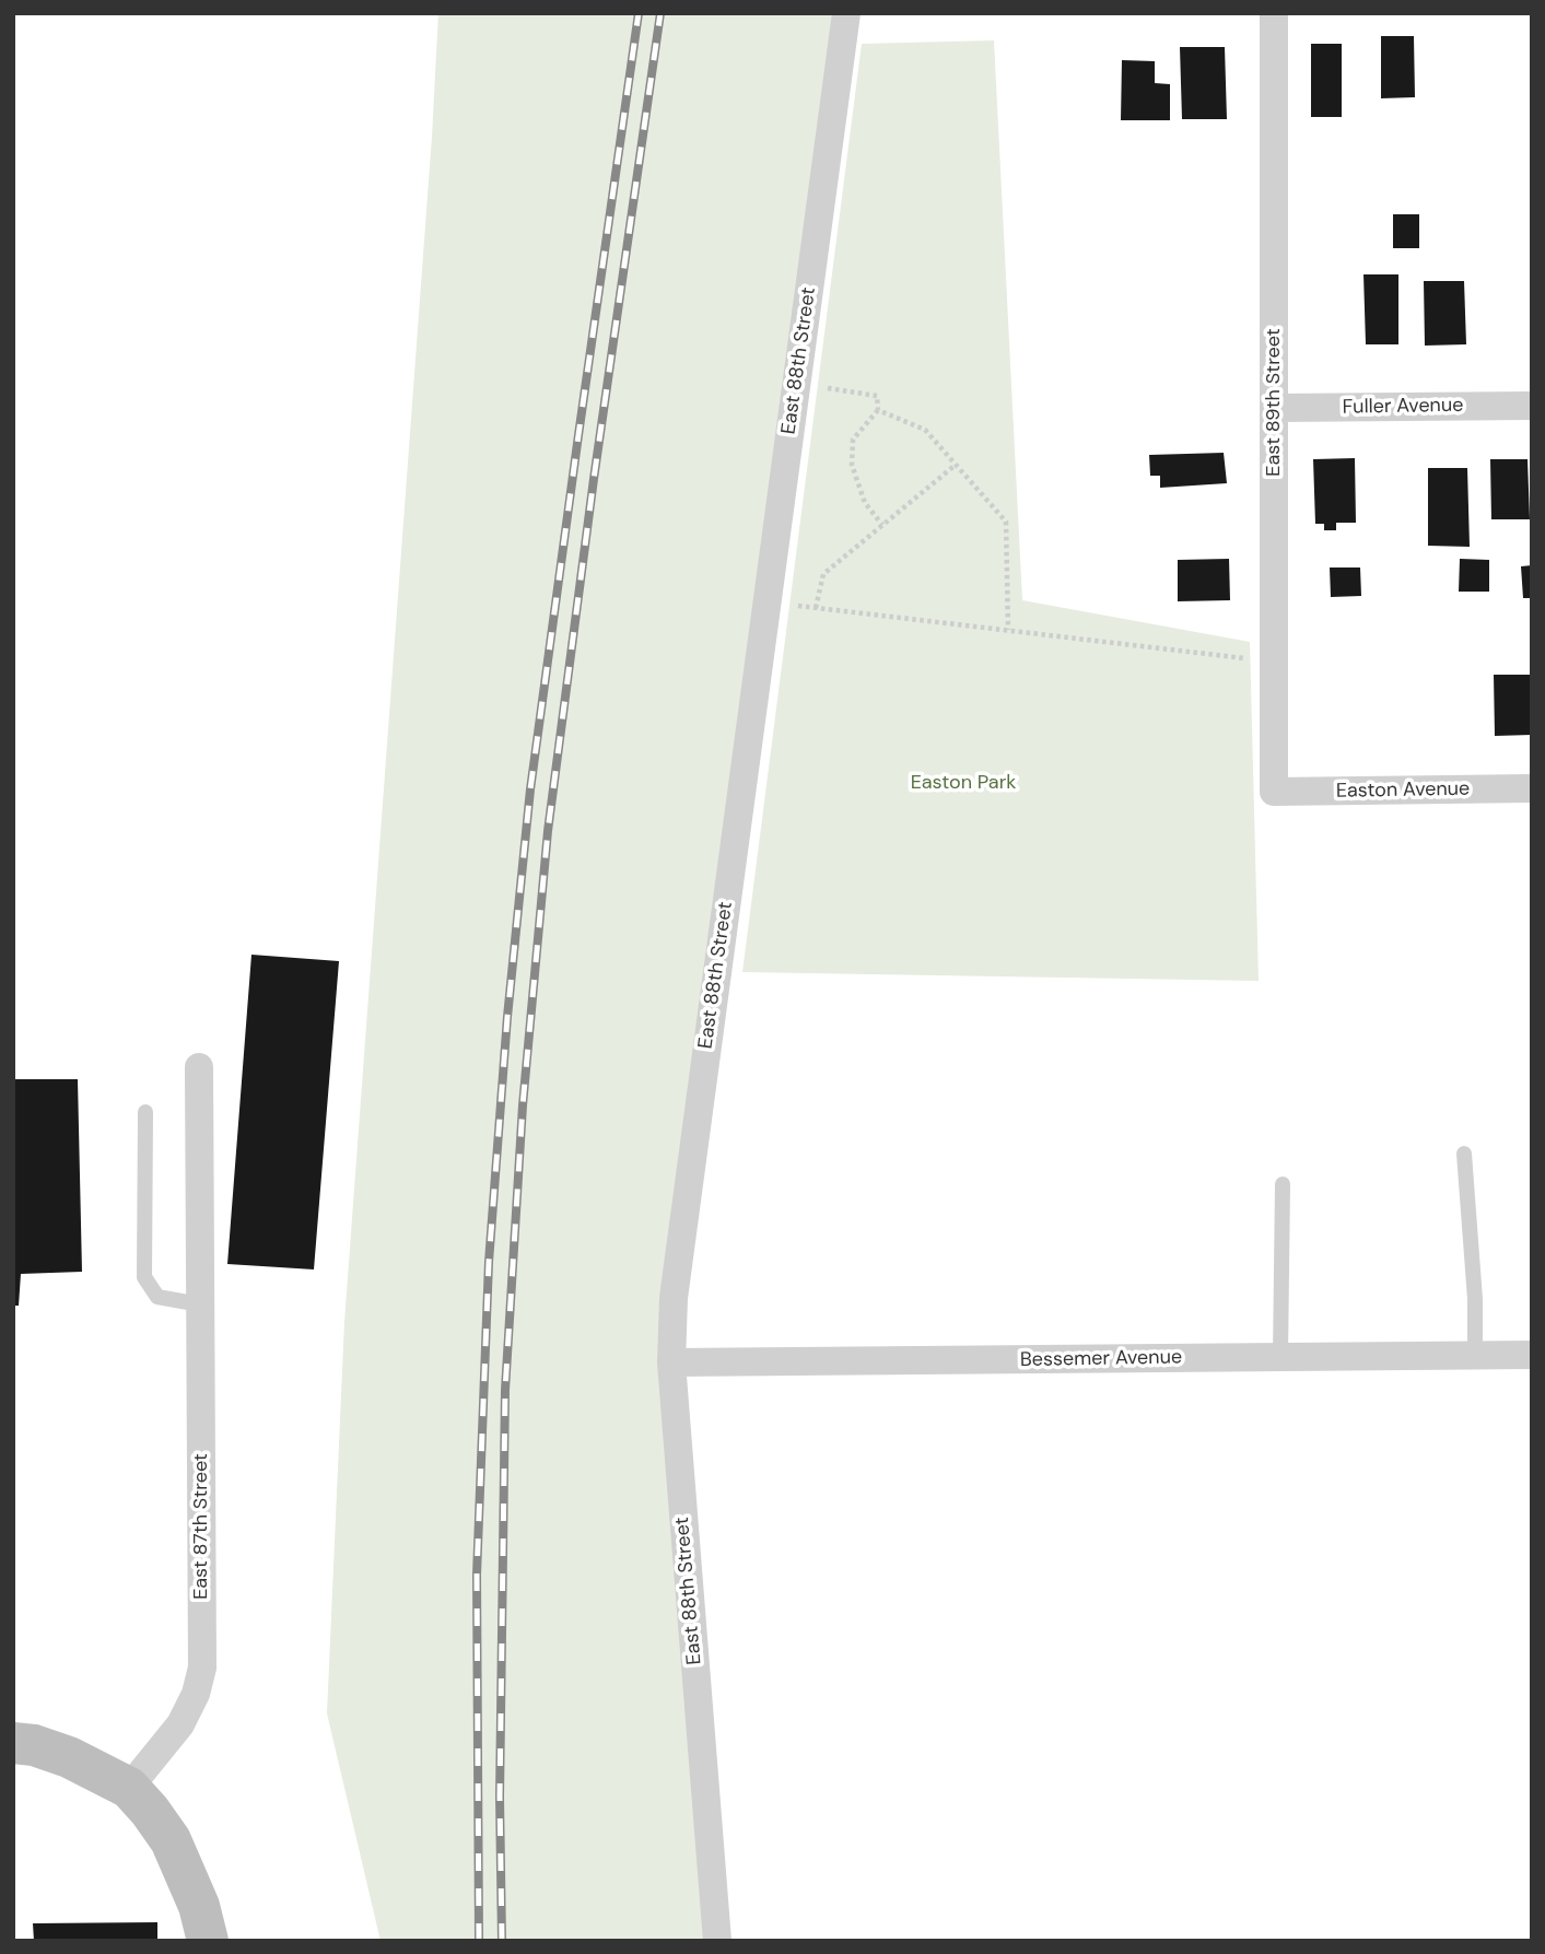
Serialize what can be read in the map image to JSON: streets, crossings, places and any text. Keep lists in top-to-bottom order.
{
  "streets": {
    "street": [
      "East 88th Street",
      "East 89th Street",
      "Fuller Avenue",
      "Easton Avenue",
      "Bessemer Avenue",
      "East 87th Street"
    ]
  },
  "crossings": [
    ["East 88th Street", "Bessemer Avenue"],
    ["East 89th Street", "Fuller Avenue"],
    ["East 89th Street", "Easton Avenue"]
  ],
  "parks": ["Easton Park"]
}
